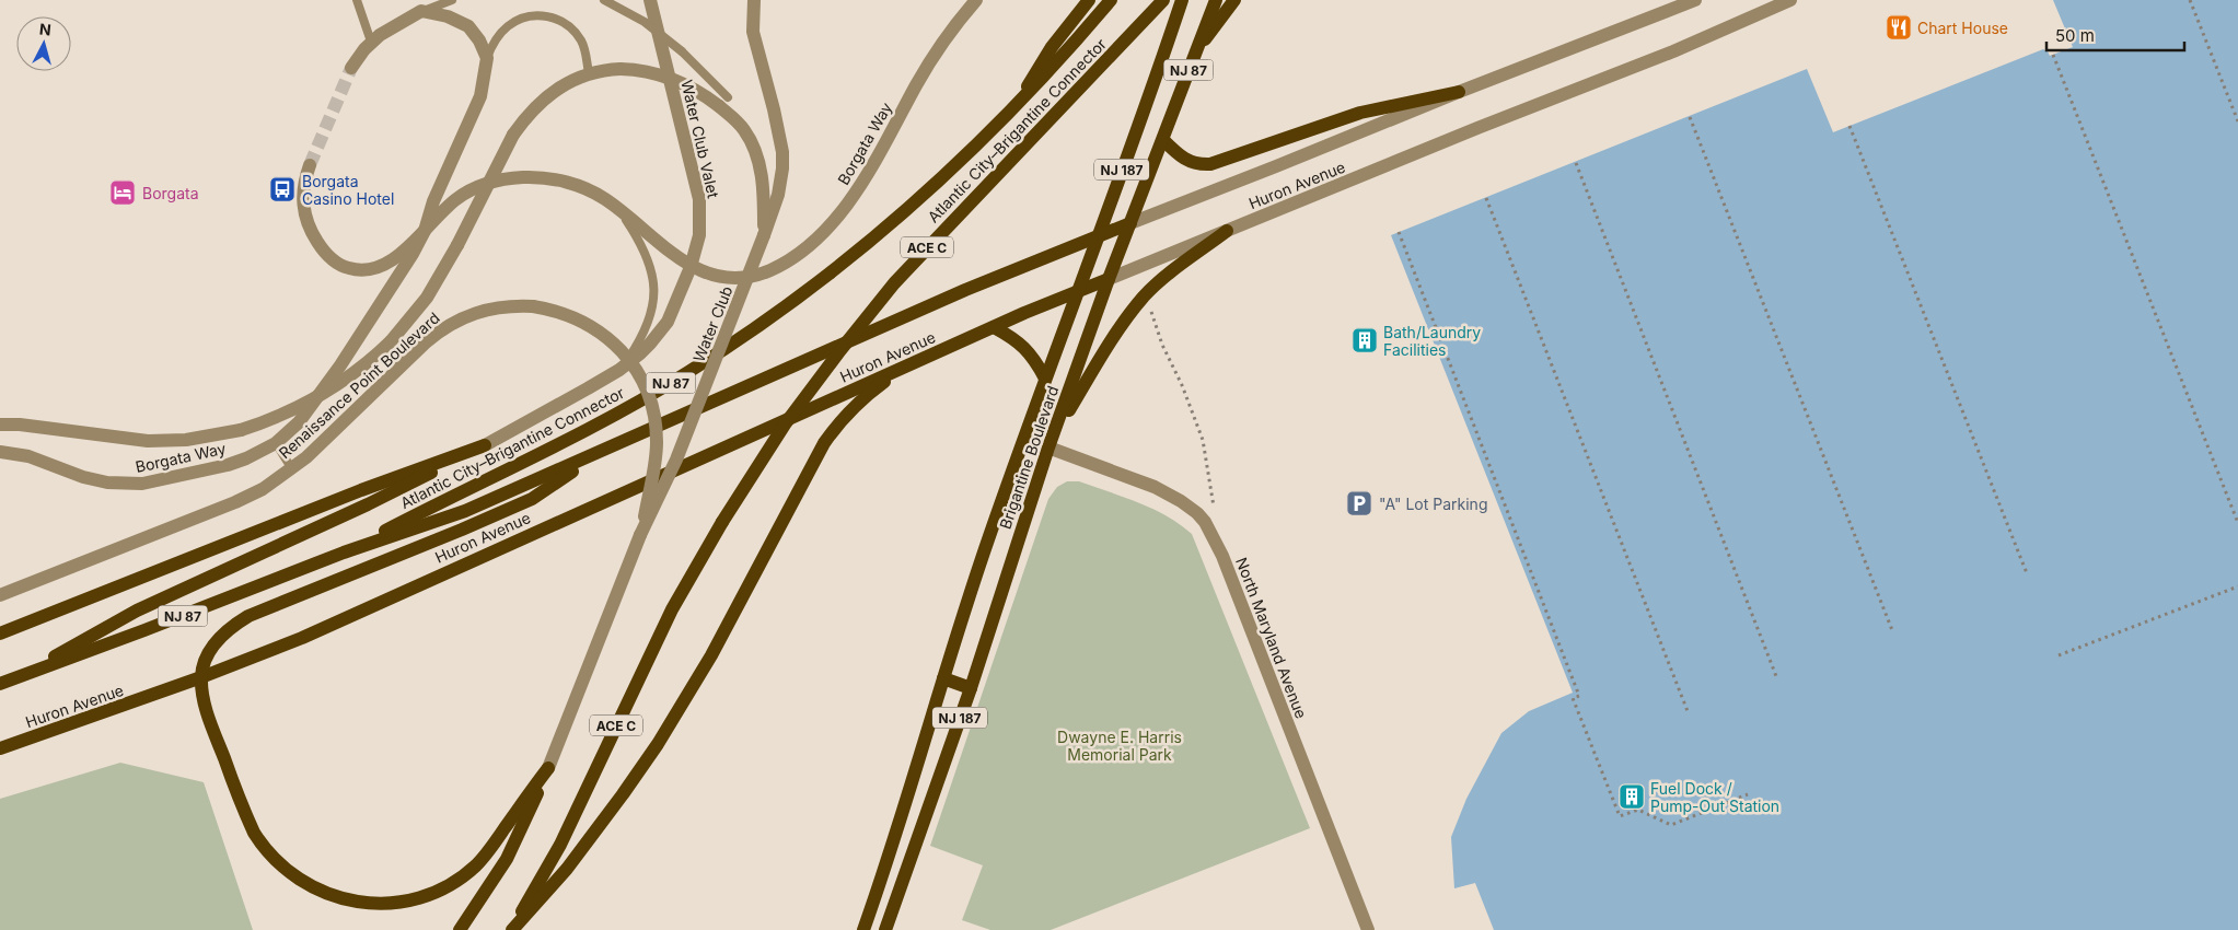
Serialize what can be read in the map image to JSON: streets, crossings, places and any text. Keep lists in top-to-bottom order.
{
  "streets": {
    "main road": [
      "NJ 87",
      "Atlantic City–Brigantine Connector",
      "NJ 187",
      "Huron Avenue",
      "ACE C",
      "Brigantine Boulevard"
    ],
    "street": [
      "Water Club Valet",
      "Borgata Way",
      "Water Club",
      "Renaissance Point Boulevard",
      "North Maryland Avenue"
    ]
  },
  "crossings": [
    ["Atlantic City–Brigantine Connector", "Huron Avenue"],
    ["Water Club Valet", "Borgata Way"],
    ["Borgata Way", "Water Club"],
    ["Huron Avenue", "Brigantine Boulevard"],
    ["Water Club", "Renaissance Point Boulevard"],
    ["Brigantine Boulevard", "North Maryland Avenue"]
  ],
  "parks": ["Dwayne E. Harris Memorial Park"],
  "places": {
    "restaurant": ["Chart House"],
    "bus stop": ["Borgata Casino Hotel"],
    "hotel": ["Borgata"],
    "building": ["Bath/Laundry Facilities", "Fuel Dock / Pump-Out Station"],
    "parking": ["\"A\" Lot Parking"]
  },
  "scale_bar": "50 m",
  "north": "top"
}
